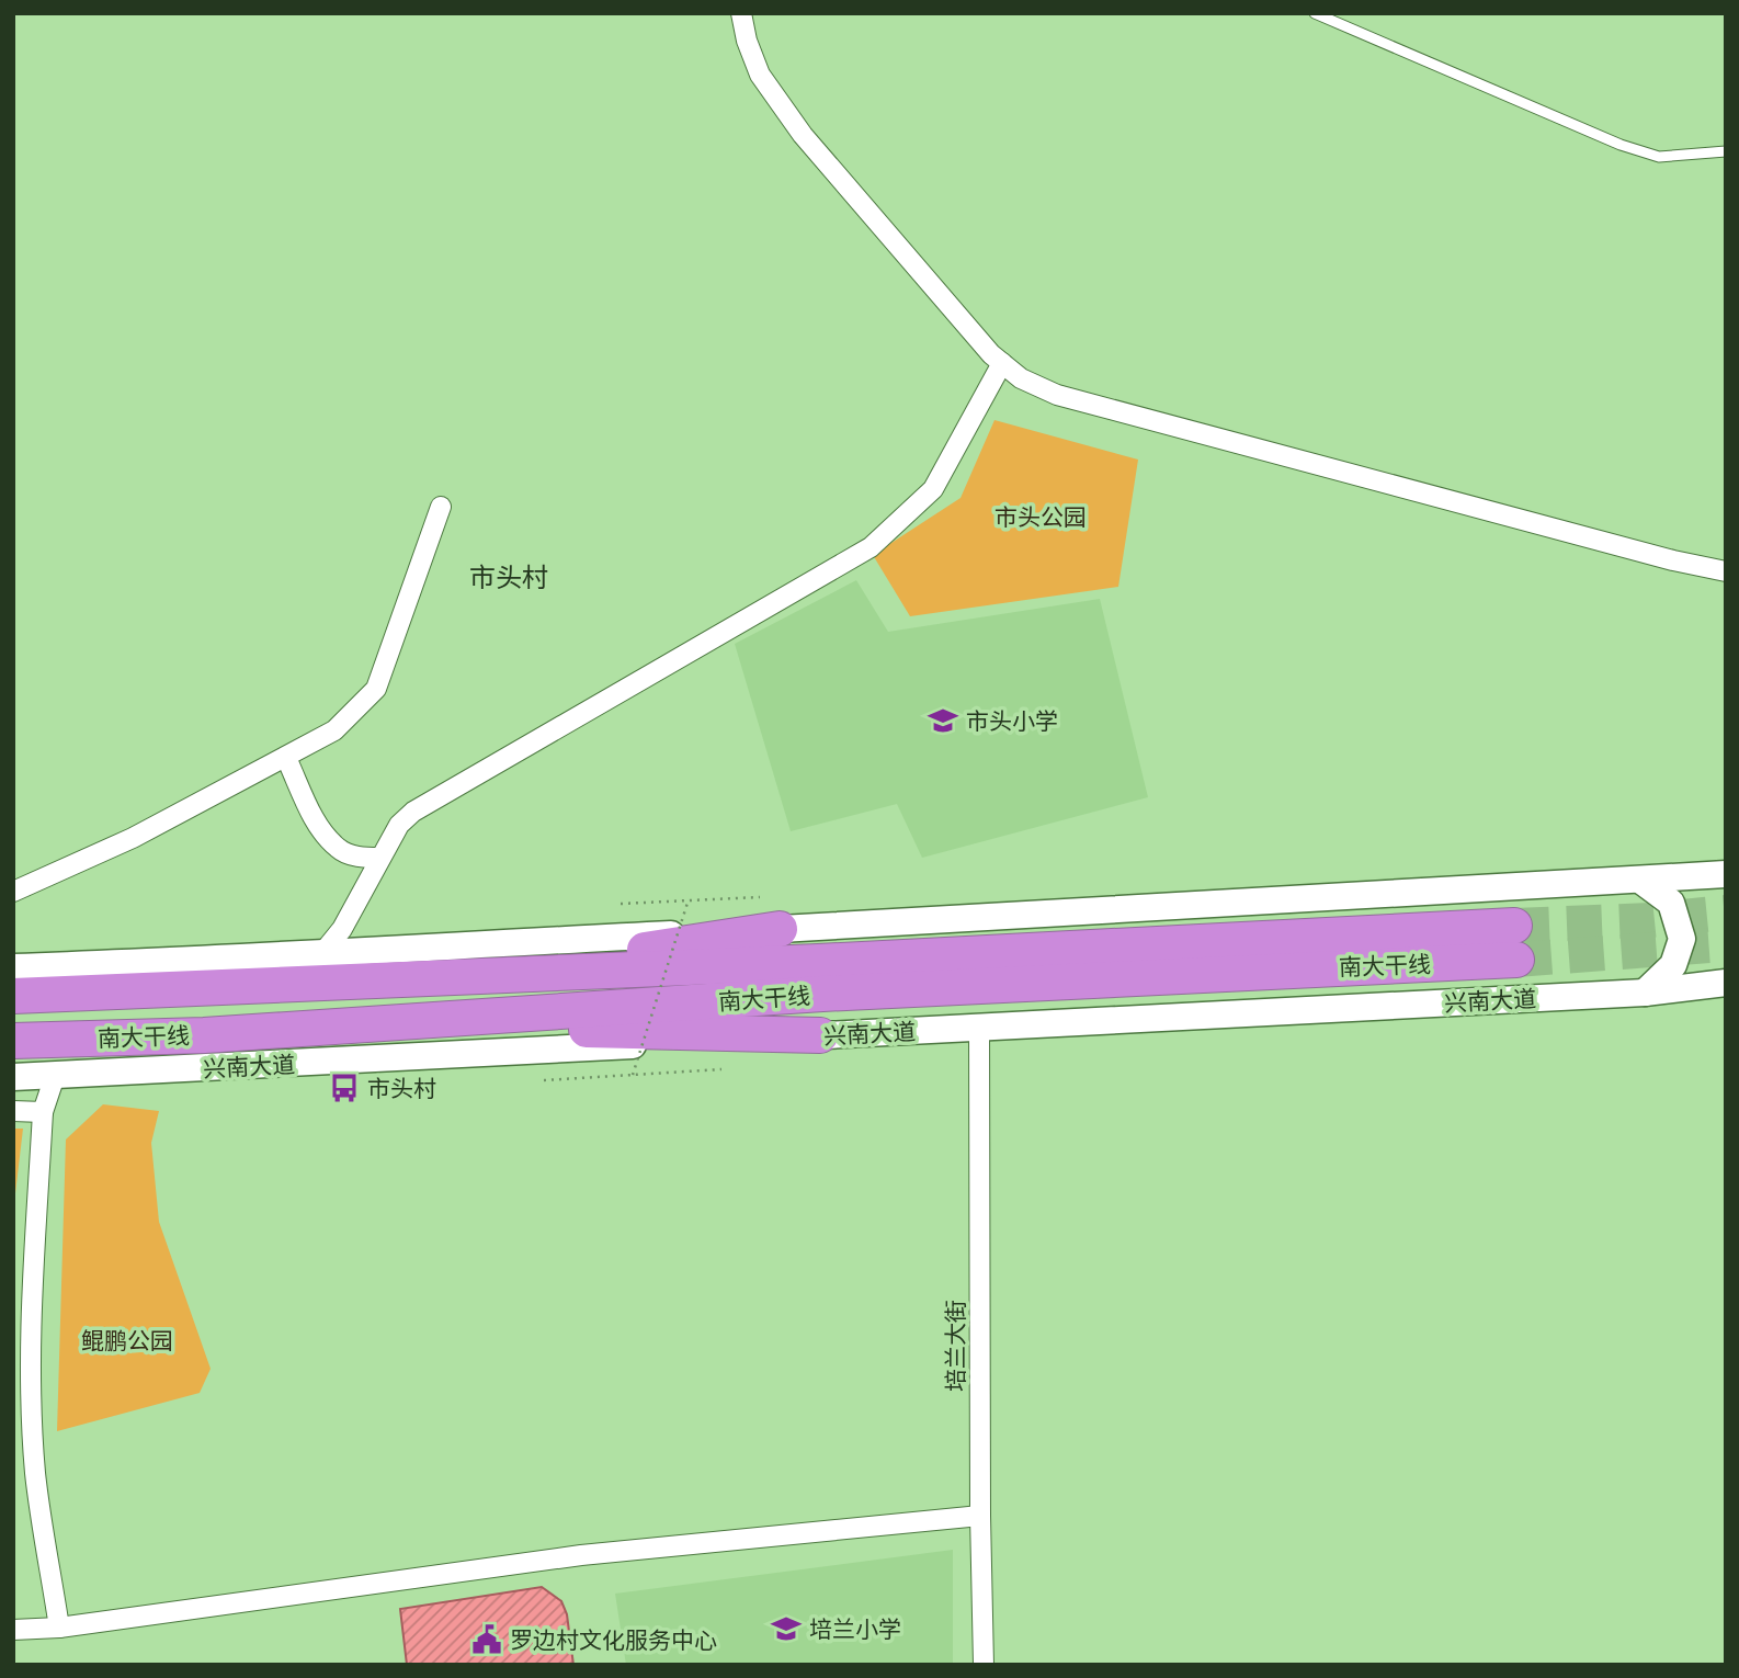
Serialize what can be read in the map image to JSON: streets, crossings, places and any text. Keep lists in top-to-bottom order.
{
  "streets": {
    "highway": ["南大干线"],
    "main road": ["兴南大道"],
    "street": ["培兰大街"]
  },
  "crossings": [
    ["兴南大道", "培兰大街"]
  ],
  "districts": ["市头村"],
  "parks": ["市头公园", "鲲鹏公园"],
  "places": {
    "school or university": ["市头小学", "培兰小学"],
    "bus stop": ["市头村"],
    "public building": ["罗边村文化服务中心"]
  }
}
